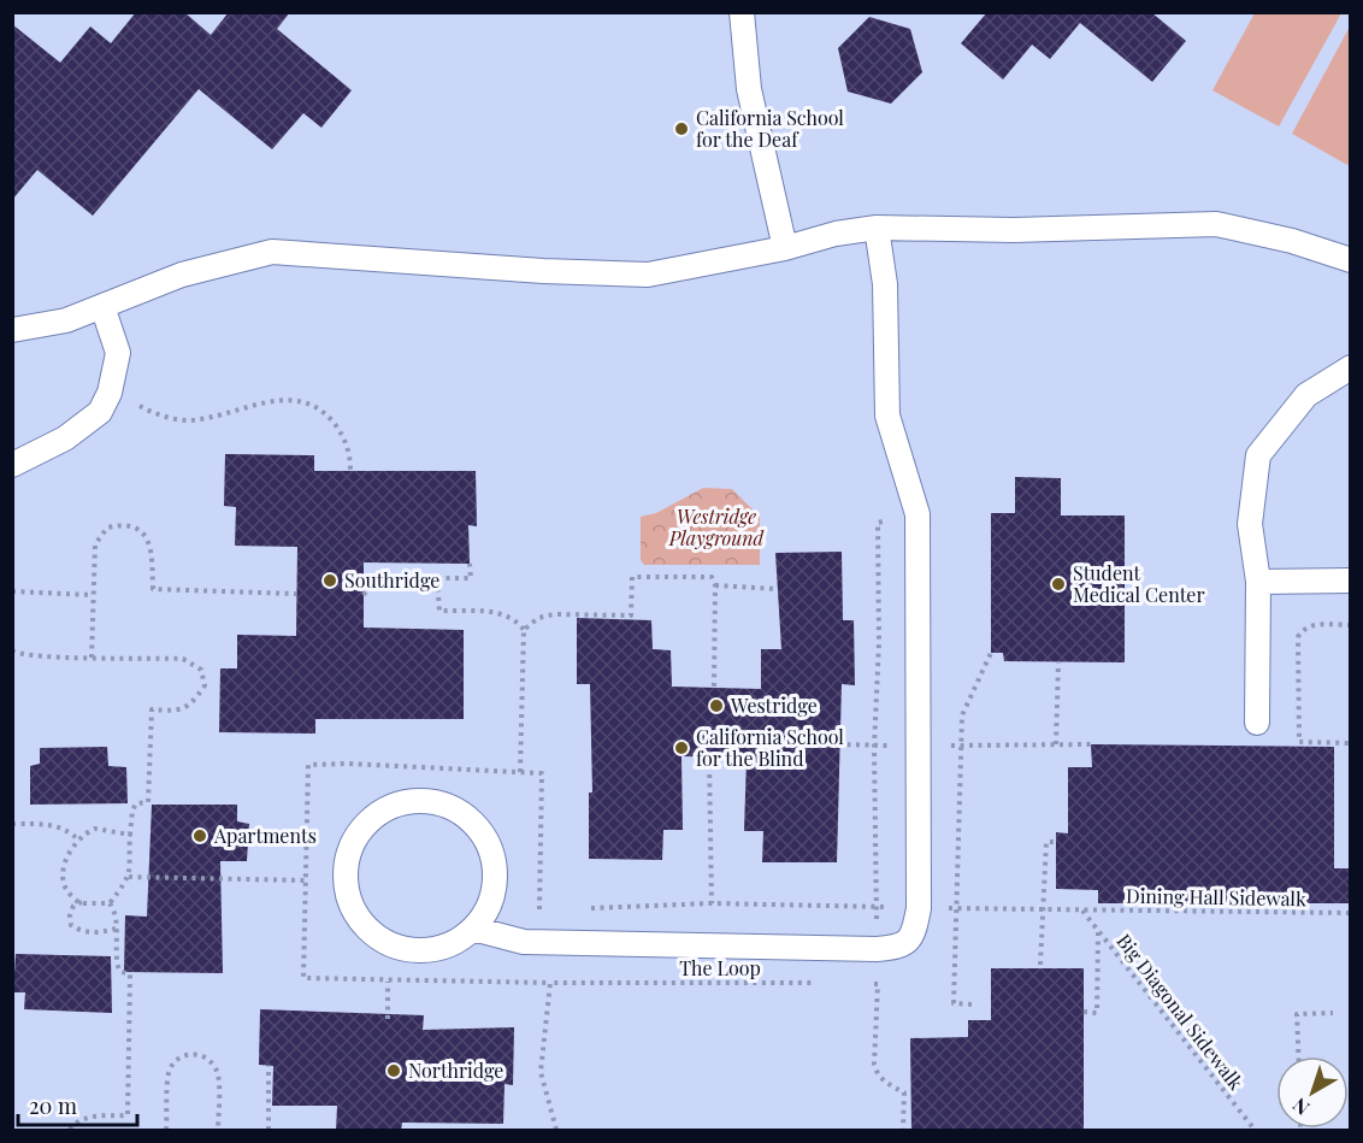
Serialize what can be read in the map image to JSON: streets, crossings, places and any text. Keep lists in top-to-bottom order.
{
  "streets": {
    "path": ["Dining Hall Sidewalk", "The Loop", "Big Diagonal Sidewalk"]
  },
  "crossings": [
    ["Dining Hall Sidewalk", "Big Diagonal Sidewalk"]
  ],
  "parks": ["Westridge Playground"],
  "places": [
    "California School for the Deaf",
    "Southridge",
    "Student Medical Center",
    "Westridge",
    "California School for the Blind",
    "Apartments",
    "Northridge"
  ],
  "scale_bar": "20 m",
  "north": "bottom left"
}
